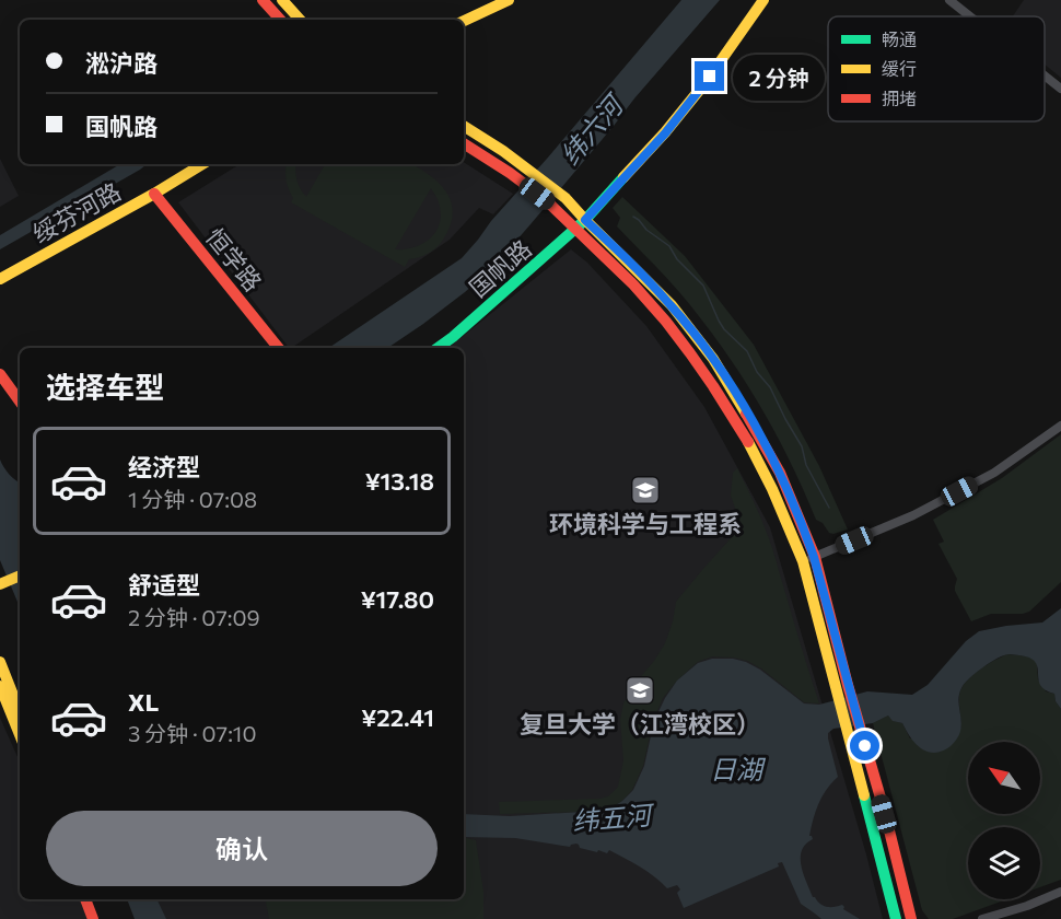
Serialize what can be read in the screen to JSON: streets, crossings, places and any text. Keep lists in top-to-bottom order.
{
  "streets": {
    "main road": ["绥芬河路", "恒学路", "国帆路"]
  },
  "crossings": [
    ["绥芬河路", "恒学路"]
  ],
  "water": ["纬六河", "日湖", "纬五河"],
  "places": {
    "school or university": ["环境科学与工程系", "复旦大学（江湾校区）"]
  },
  "legend": ["畅通", "缓行", "拥堵"],
  "north": "top left",
  "page": {
    "banner": ["淞沪路", "国帆路"],
    "bubble": "2 分钟",
    "heading": "选择车型",
    "list": [
      {
        "name": "经济型",
        "note": "1 分钟 · 07:08",
        "value": "¥13.18"
      },
      {
        "name": "舒适型",
        "note": "2 分钟 · 07:09",
        "value": "¥17.80"
      },
      {
        "name": "XL",
        "note": "3 分钟 · 07:10",
        "value": "¥22.41"
      }
    ],
    "buttons": "确认"
  }
}
